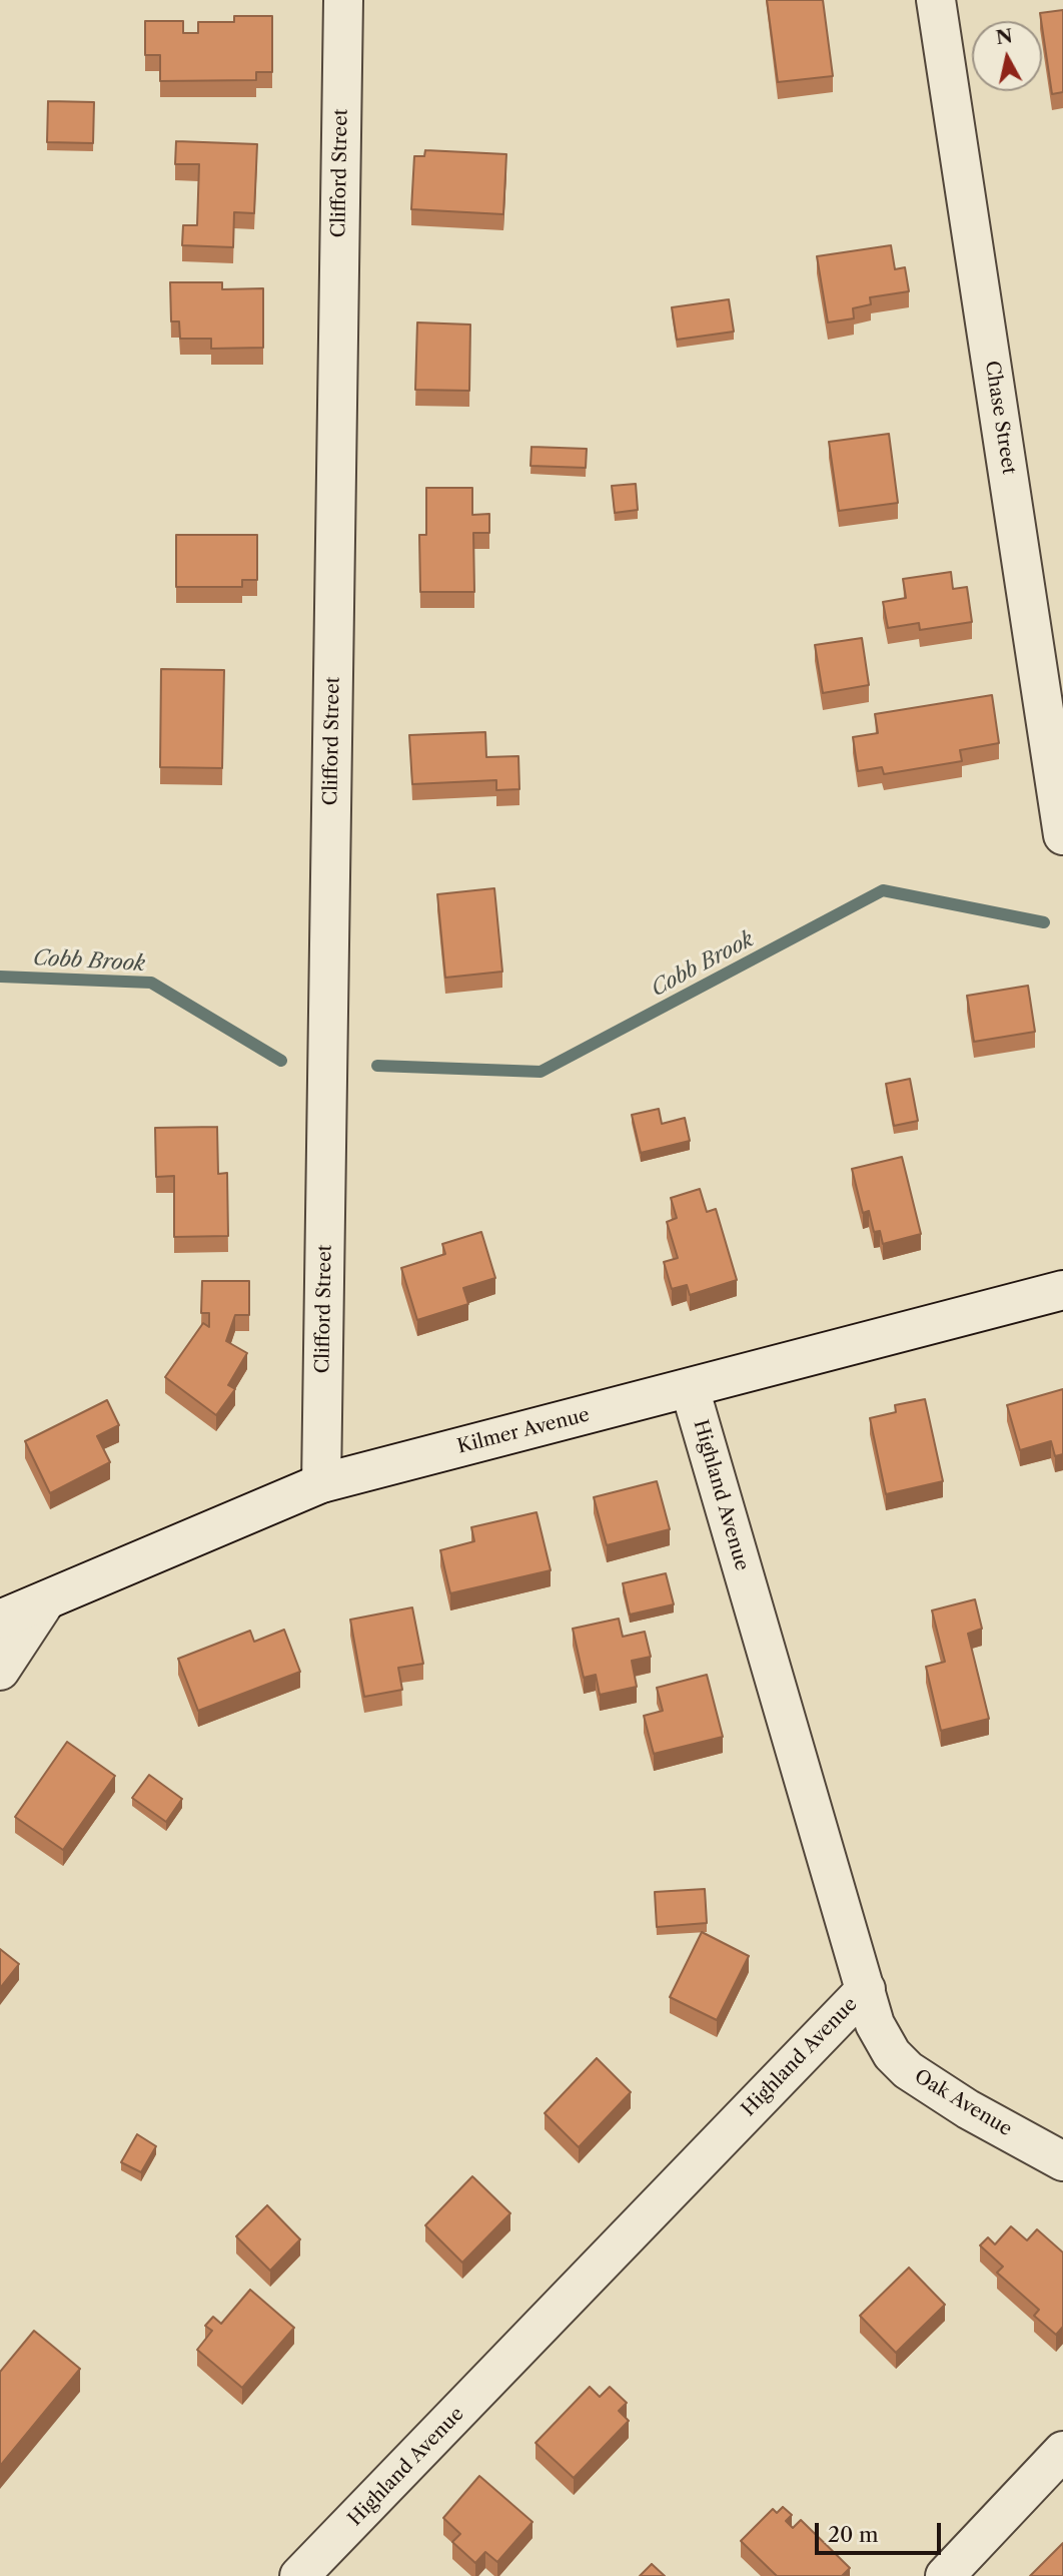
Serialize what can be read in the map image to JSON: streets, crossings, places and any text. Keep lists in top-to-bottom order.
{
  "streets": {
    "street": [
      "Clifford Street",
      "Chase Street",
      "Kilmer Avenue",
      "Highland Avenue",
      "Oak Avenue"
    ]
  },
  "crossings": [
    ["Clifford Street", "Kilmer Avenue"],
    ["Kilmer Avenue", "Highland Avenue"],
    ["Highland Avenue", "Oak Avenue"]
  ],
  "water": ["Cobb Brook"],
  "scale_bar": "20 m",
  "north": "top"
}
